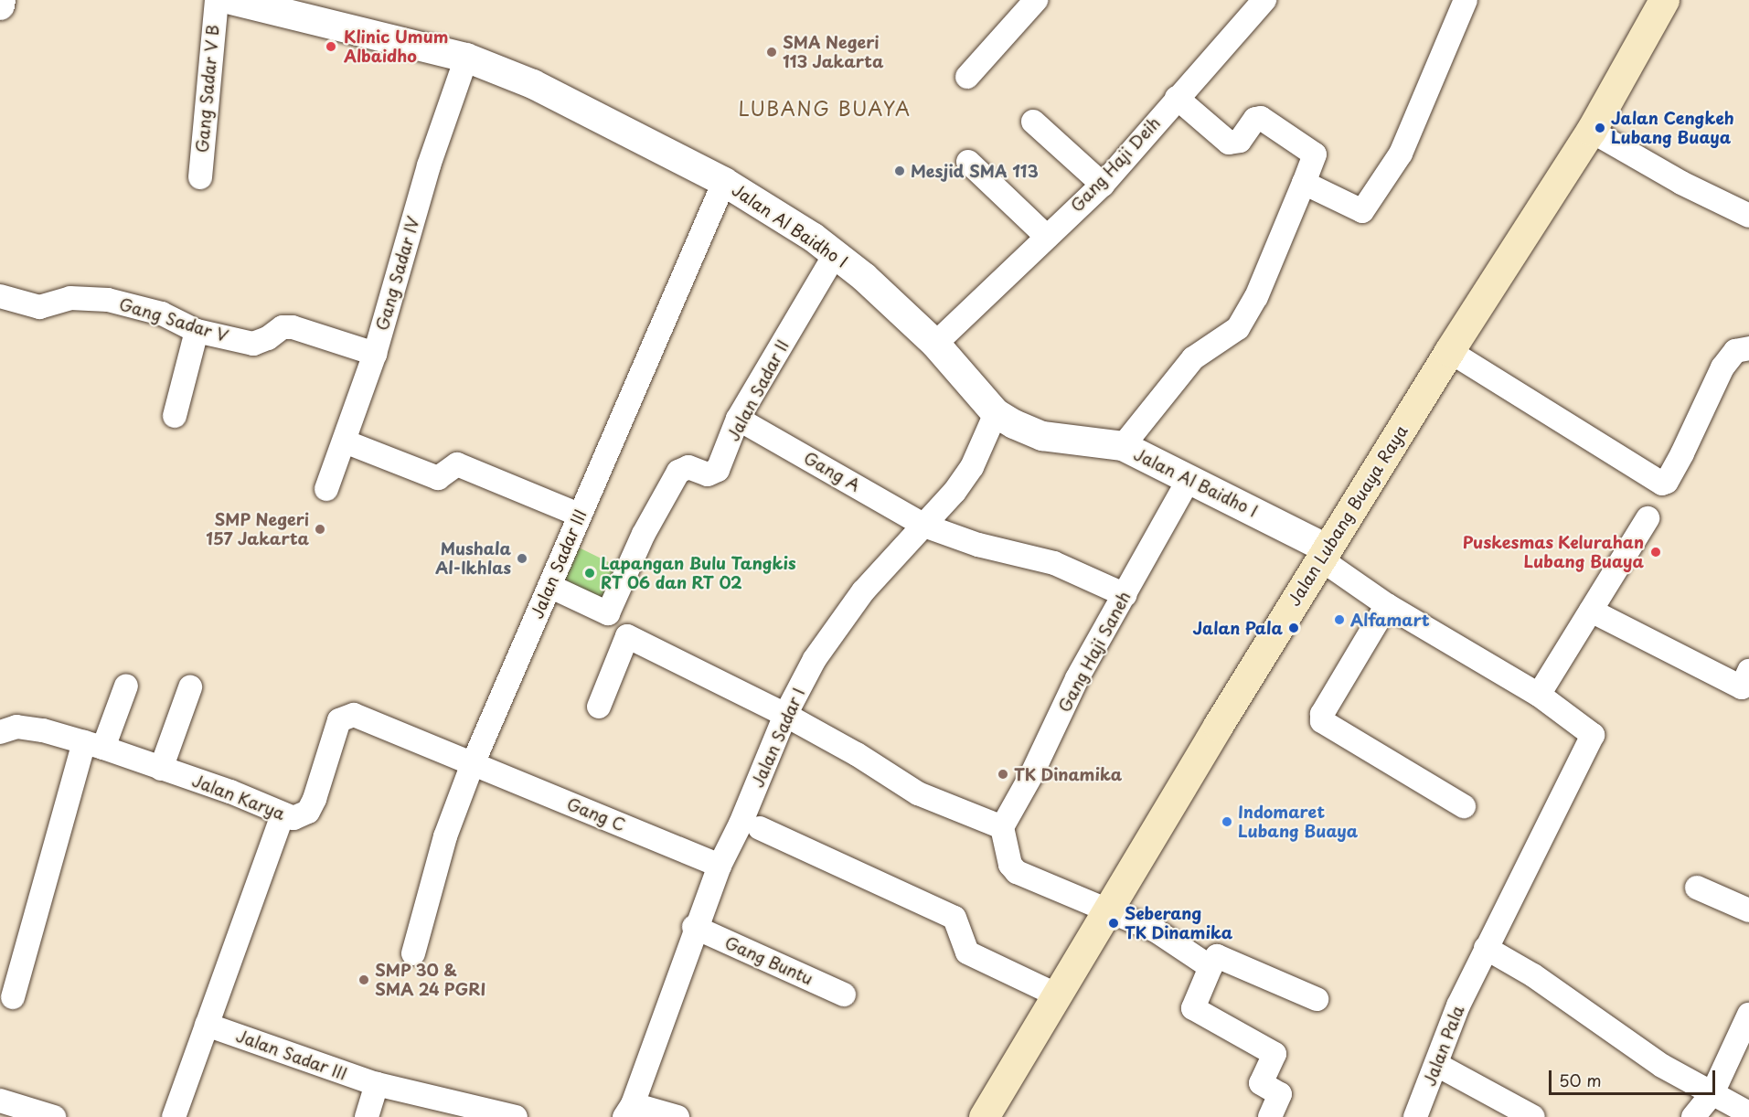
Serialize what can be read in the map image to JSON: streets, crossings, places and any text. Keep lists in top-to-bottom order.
{
  "streets": {
    "main road": ["Jalan Lubang Buaya Raya"],
    "street": [
      "Gang Sadar V B",
      "Gang Haji Deih",
      "Jalan Al Baidho I",
      "Gang Sadar IV",
      "Gang Sadar V",
      "Jalan Sadar II",
      "Gang A",
      "Jalan Sadar III",
      "Gang Haji Saneh",
      "Jalan Sadar I",
      "Jalan Karya",
      "Gang C",
      "Gang Buntu",
      "Jalan Pala"
    ]
  },
  "crossings": [
    ["Gang Haji Deih", "Jalan Al Baidho I"],
    ["Jalan Al Baidho I", "Gang Sadar IV"],
    ["Jalan Al Baidho I", "Jalan Sadar II"],
    ["Jalan Al Baidho I", "Jalan Lubang Buaya Raya"],
    ["Jalan Al Baidho I", "Jalan Sadar III"],
    ["Jalan Al Baidho I", "Gang Haji Saneh"],
    ["Jalan Al Baidho I", "Jalan Sadar I"],
    ["Jalan Al Baidho I", "Jalan Pala"],
    ["Gang Sadar IV", "Gang Sadar V"],
    ["Jalan Sadar II", "Gang A"],
    ["Jalan Sadar II", "Jalan Sadar III"],
    ["Gang A", "Gang Haji Saneh"],
    ["Gang A", "Jalan Sadar I"],
    ["Jalan Lubang Buaya Raya", "Jalan Pala"],
    ["Jalan Sadar III", "Jalan Karya"],
    ["Jalan Sadar III", "Gang C"],
    ["Jalan Sadar I", "Gang C"],
    ["Jalan Sadar I", "Gang Buntu"],
    ["Jalan Karya", "Gang C"]
  ],
  "districts": ["LUBANG BUAYA"],
  "places": [
    "Klinic Umum Albaidho",
    "SMA Negeri 113 Jakarta",
    "Jalan Cengkeh Lubang Buaya",
    "Mesjid SMA 113",
    "SMP Negeri 157 Jakarta",
    "Puskesmas Kelurahan Lubang Buaya",
    "Mushala Al-Ikhlas",
    "Lapangan Bulu Tangkis RT 06 dan RT 02",
    "Alfamart",
    "Jalan Pala",
    "TK Dinamika",
    "Indomaret Lubang Buaya",
    "Seberang TK Dinamika",
    "SMP 30 & SMA 24 PGRI"
  ],
  "scale_bar": "50 m"
}
